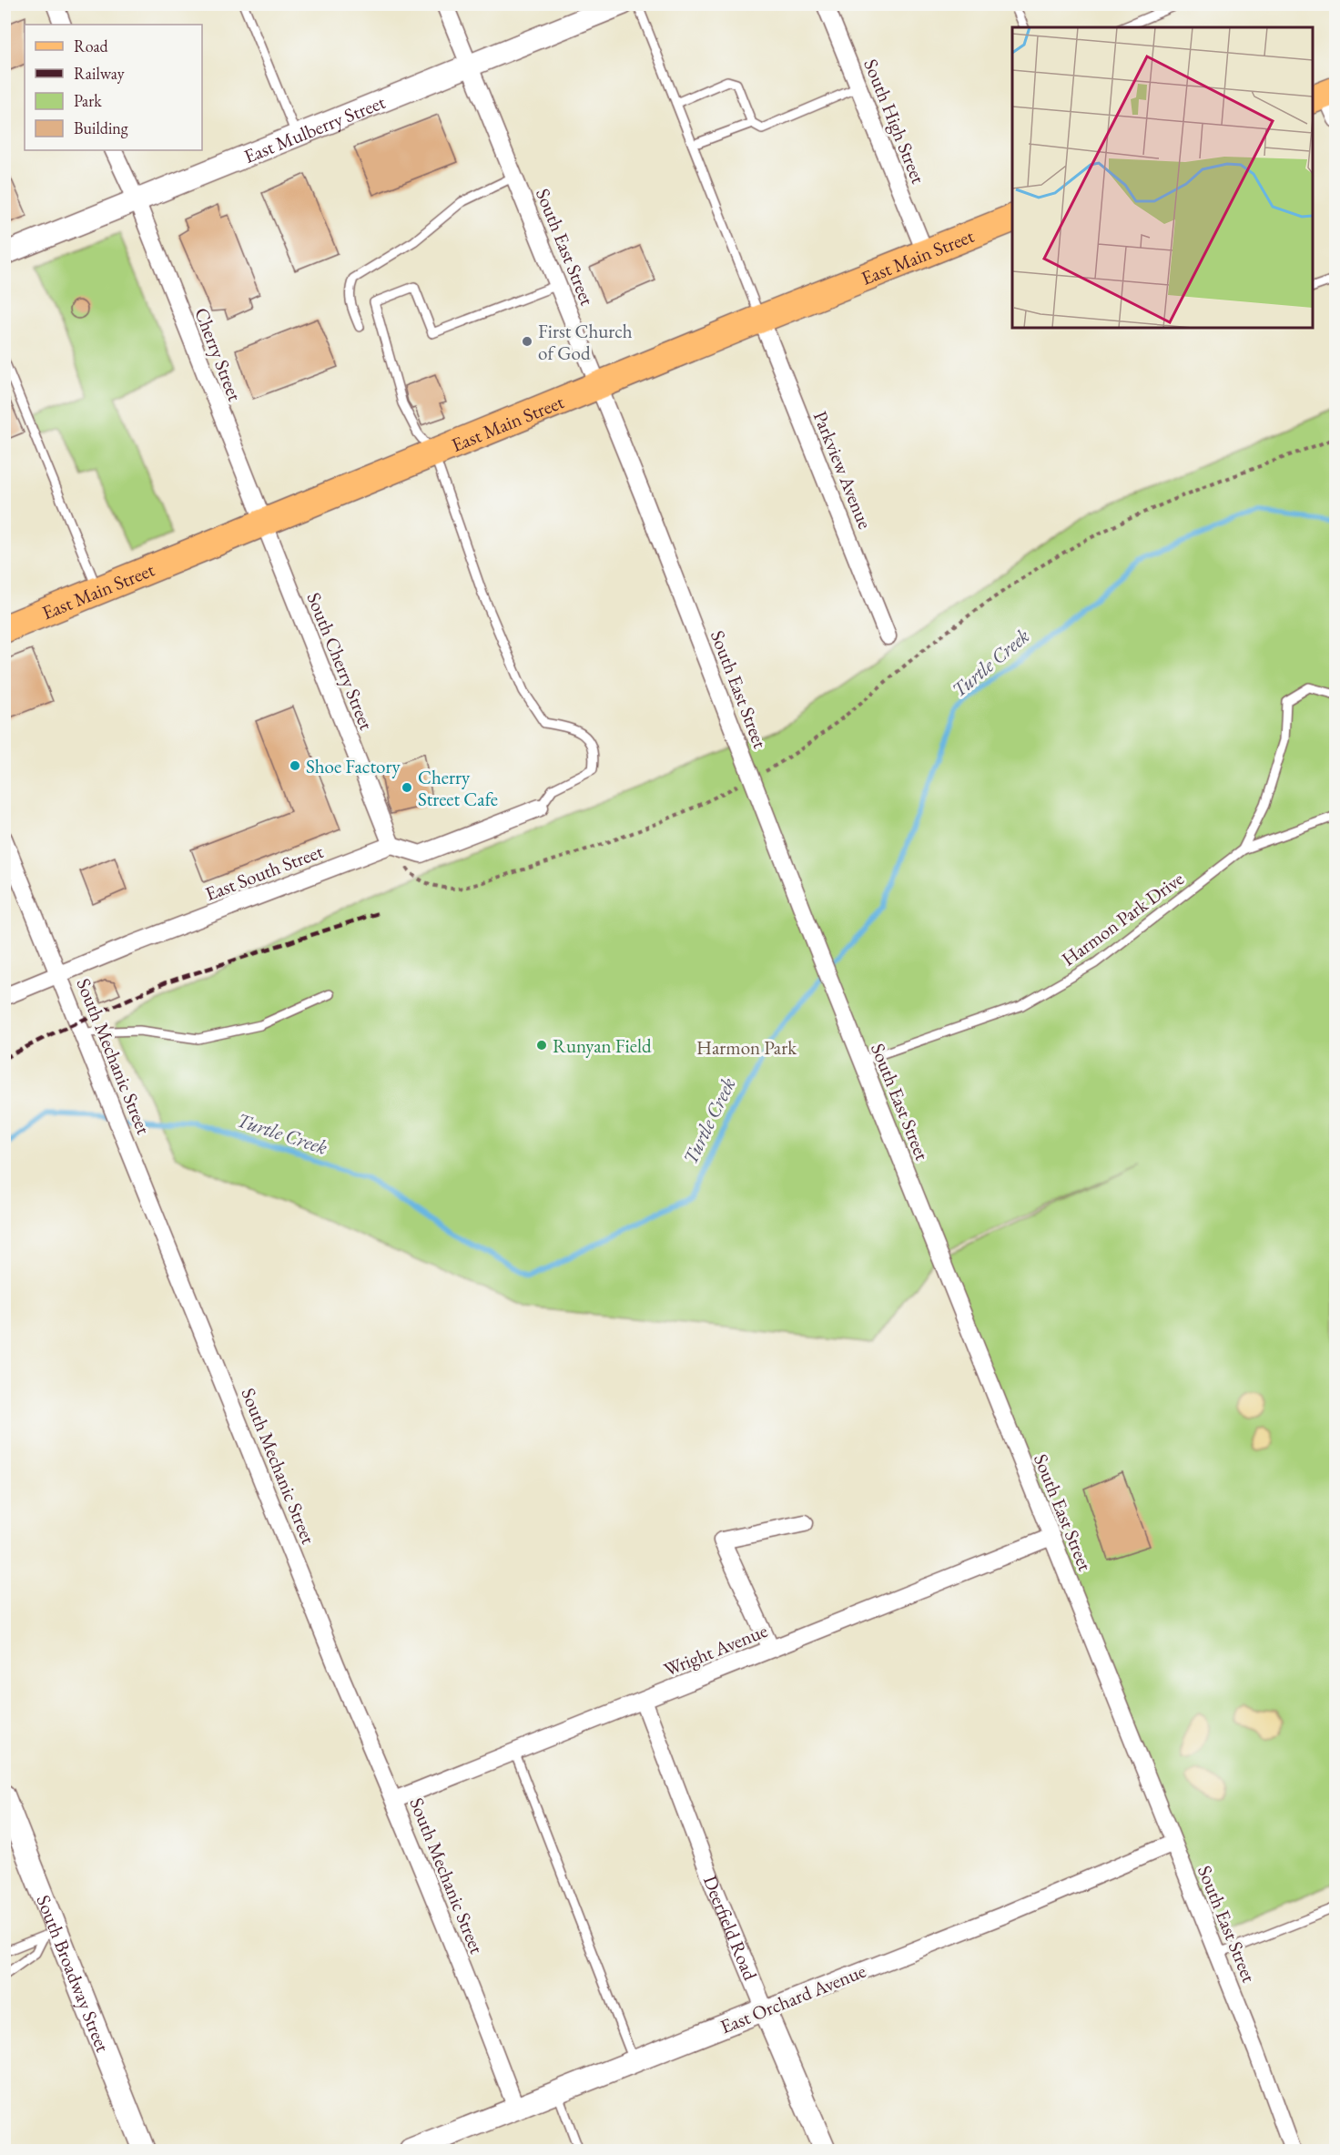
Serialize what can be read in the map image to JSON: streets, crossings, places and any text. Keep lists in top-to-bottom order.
{
  "streets": {
    "main road": ["East Main Street"],
    "street": [
      "South High Street",
      "East Mulberry Street",
      "South East Street",
      "Cherry Street",
      "Parkview Avenue",
      "South Cherry Street",
      "East South Street",
      "South Mechanic Street",
      "Wright Avenue",
      "Deerfield Road",
      "South Broadway Street",
      "East Orchard Avenue"
    ],
    "lane": ["Harmon Park Drive"]
  },
  "crossings": [
    ["South High Street", "East Main Street"],
    ["East Mulberry Street", "South East Street"],
    ["East Mulberry Street", "Cherry Street"],
    ["South East Street", "East Main Street"],
    ["South East Street", "Harmon Park Drive"],
    ["South East Street", "Wright Avenue"],
    ["South East Street", "East Orchard Avenue"],
    ["East Main Street", "Cherry Street"],
    ["East Main Street", "Parkview Avenue"],
    ["East Main Street", "South Cherry Street"],
    ["Cherry Street", "South Cherry Street"],
    ["South Cherry Street", "East South Street"],
    ["East South Street", "South Mechanic Street"],
    ["South Mechanic Street", "Wright Avenue"],
    ["South Mechanic Street", "East Orchard Avenue"],
    ["Wright Avenue", "Deerfield Road"],
    ["Deerfield Road", "East Orchard Avenue"]
  ],
  "water": ["Turtle Creek"],
  "parks": ["Harmon Park"],
  "places": [
    "First Church of God",
    "Shoe Factory",
    "Cherry Street Cafe",
    "Runyan Field"
  ],
  "legend": [
    "Road",
    "Railway",
    "Park",
    "Building"
  ]
}
